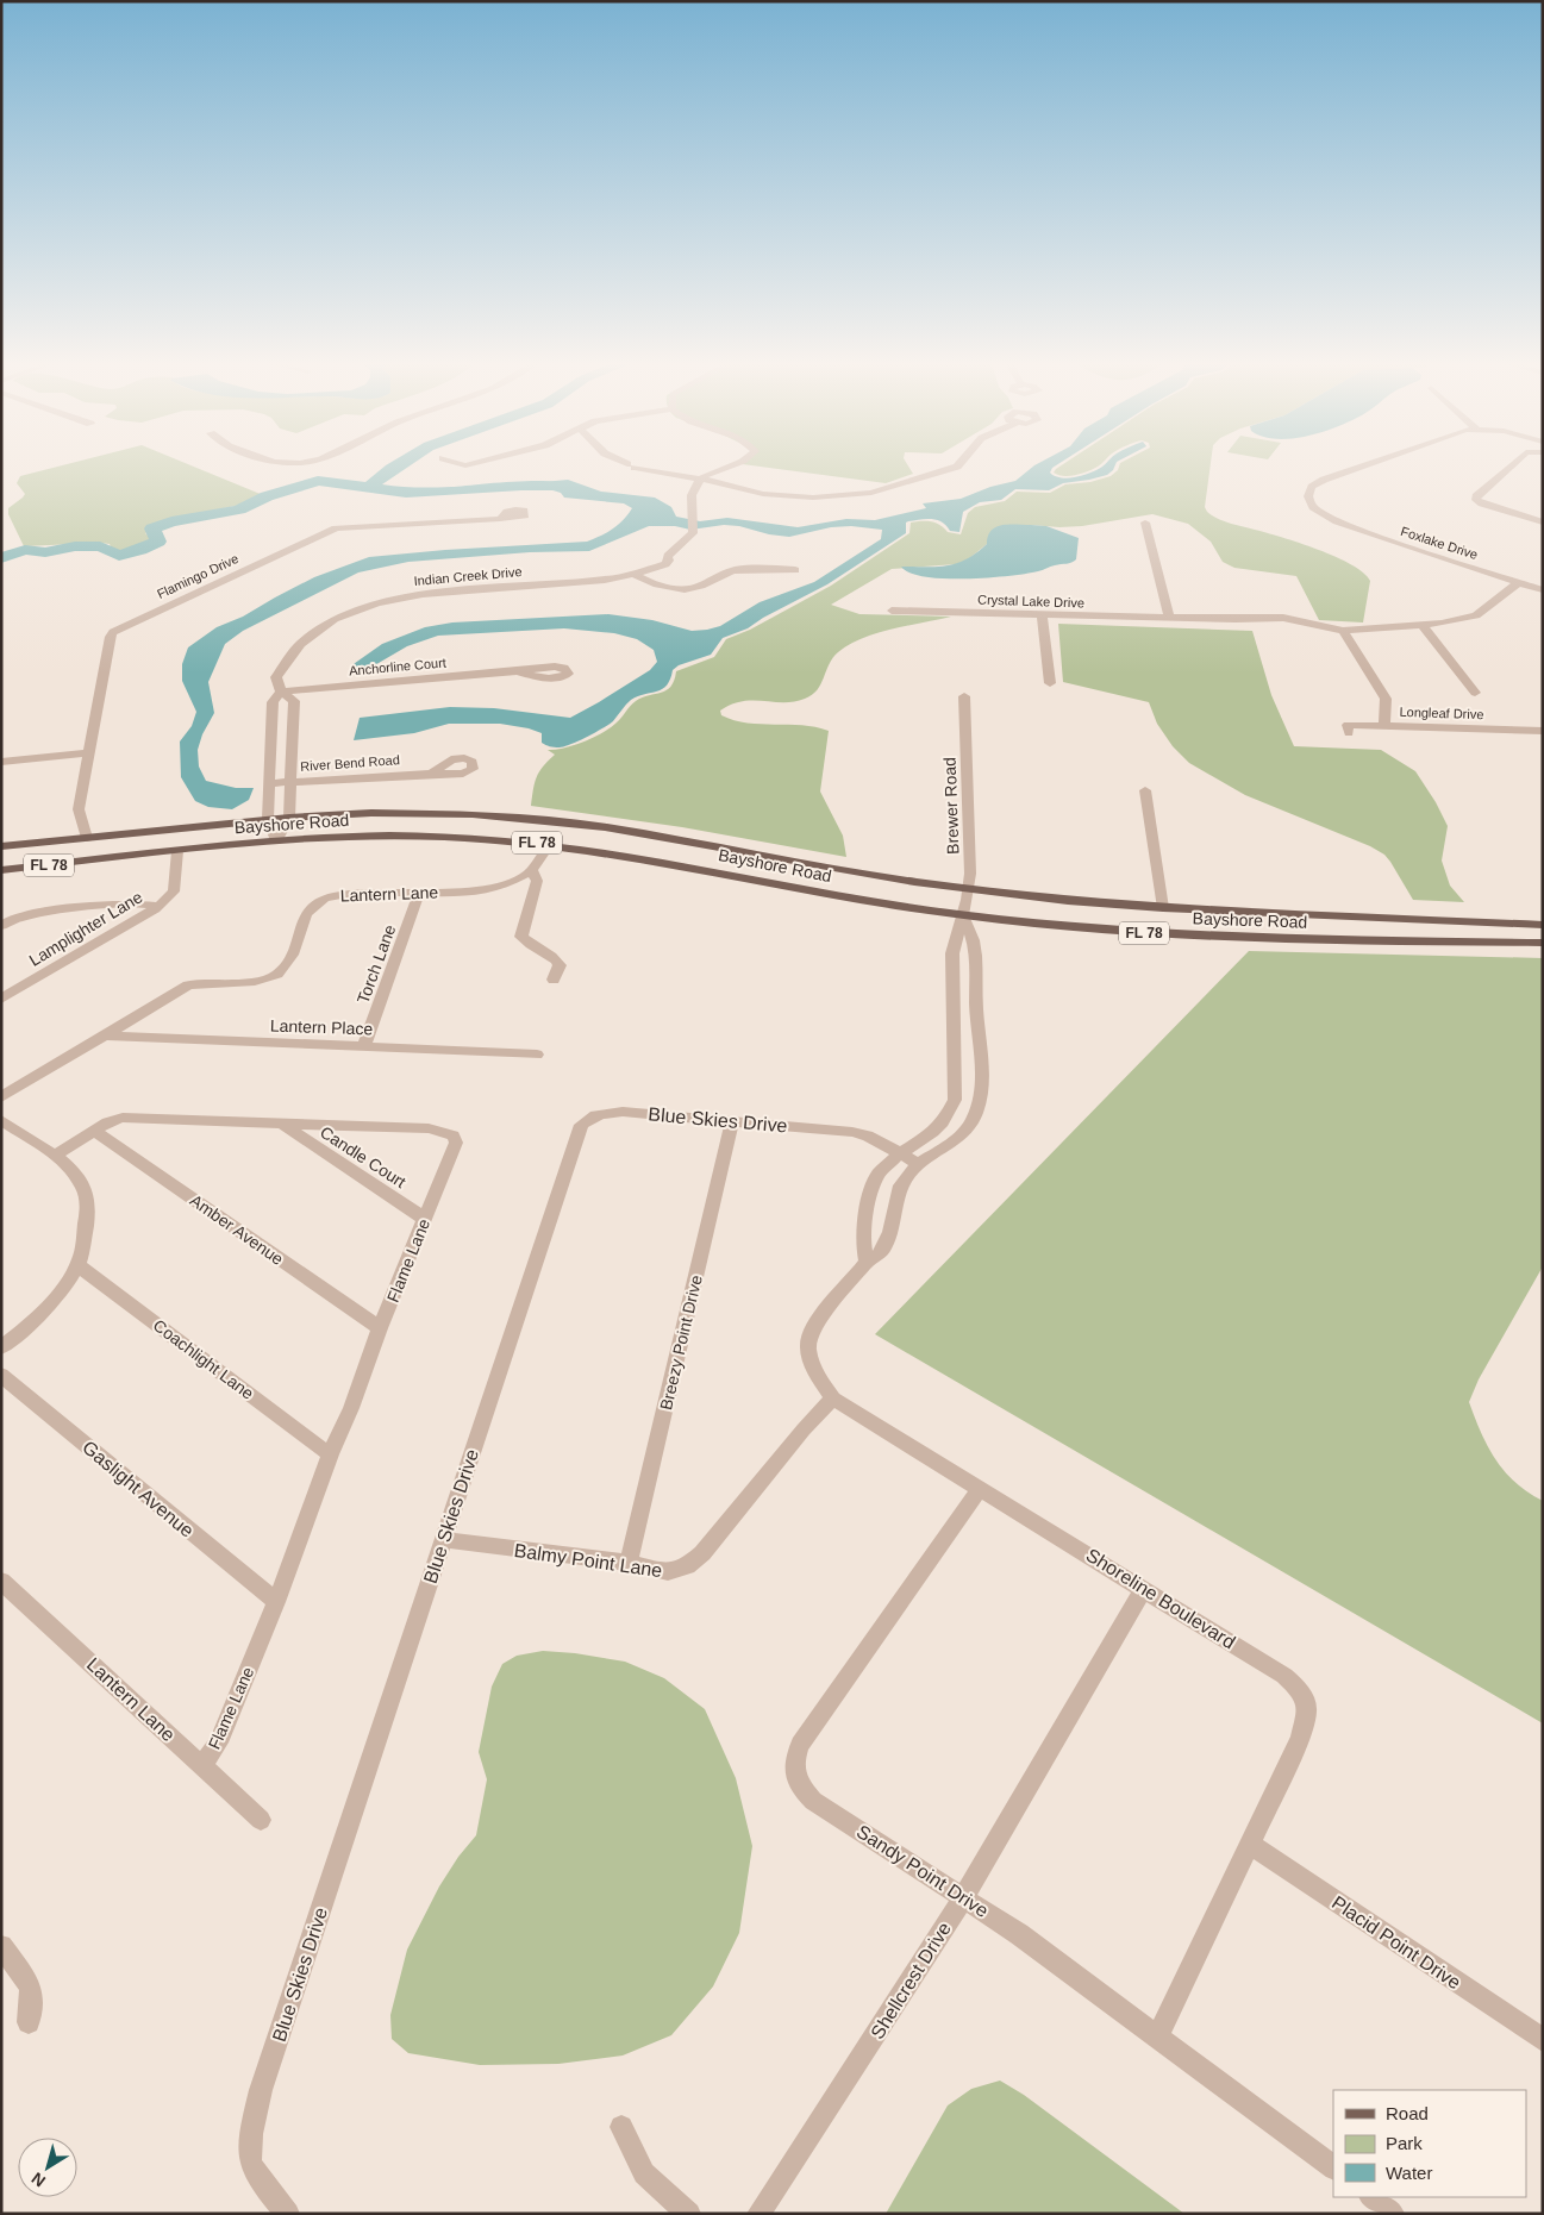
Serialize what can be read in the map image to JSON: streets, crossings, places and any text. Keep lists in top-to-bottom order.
{
  "streets": {
    "main road": ["Bayshore Road", "FL 78"],
    "street": [
      "Foxlake Drive",
      "Flamingo Drive",
      "Indian Creek Drive",
      "Crystal Lake Drive",
      "Anchorline Court",
      "Longleaf Drive",
      "River Bend Road",
      "Brewer Road",
      "Lantern Lane",
      "Lamplighter Lane",
      "Torch Lane",
      "Lantern Place",
      "Blue Skies Drive",
      "Candle Court",
      "Amber Avenue",
      "Flame Lane",
      "Breezy Point Drive",
      "Coachlight Lane",
      "Gaslight Avenue",
      "Balmy Point Lane",
      "Shoreline Boulevard",
      "Sandy Point Drive",
      "Placid Point Drive",
      "Shellcrest Drive"
    ]
  },
  "crossings": [
    ["Foxlake Drive", "Crystal Lake Drive"],
    ["Flamingo Drive", "Bayshore Road"],
    ["Indian Creek Drive", "Anchorline Court"],
    ["Indian Creek Drive", "River Bend Road"],
    ["Indian Creek Drive", "Bayshore Road"],
    ["Brewer Road", "Bayshore Road"],
    ["Brewer Road", "Shoreline Boulevard"],
    ["Bayshore Road", "Lantern Lane"],
    ["Bayshore Road", "Lamplighter Lane"],
    ["Bayshore Road", "Shoreline Boulevard"],
    ["Lantern Lane", "Torch Lane"],
    ["Lantern Lane", "Lantern Place"],
    ["Lantern Lane", "Flame Lane"],
    ["Torch Lane", "Lantern Place"],
    ["Blue Skies Drive", "Breezy Point Drive"],
    ["Blue Skies Drive", "Balmy Point Lane"],
    ["Blue Skies Drive", "Shoreline Boulevard"],
    ["Candle Court", "Flame Lane"],
    ["Amber Avenue", "Flame Lane"],
    ["Flame Lane", "Coachlight Lane"],
    ["Flame Lane", "Gaslight Avenue"],
    ["Breezy Point Drive", "Balmy Point Lane"],
    ["Balmy Point Lane", "Shoreline Boulevard"],
    ["Shoreline Boulevard", "Sandy Point Drive"],
    ["Shoreline Boulevard", "Placid Point Drive"],
    ["Shoreline Boulevard", "Shellcrest Drive"],
    ["Sandy Point Drive", "Shellcrest Drive"]
  ],
  "legend": ["Road", "Park", "Water"],
  "north": "bottom left"
}
